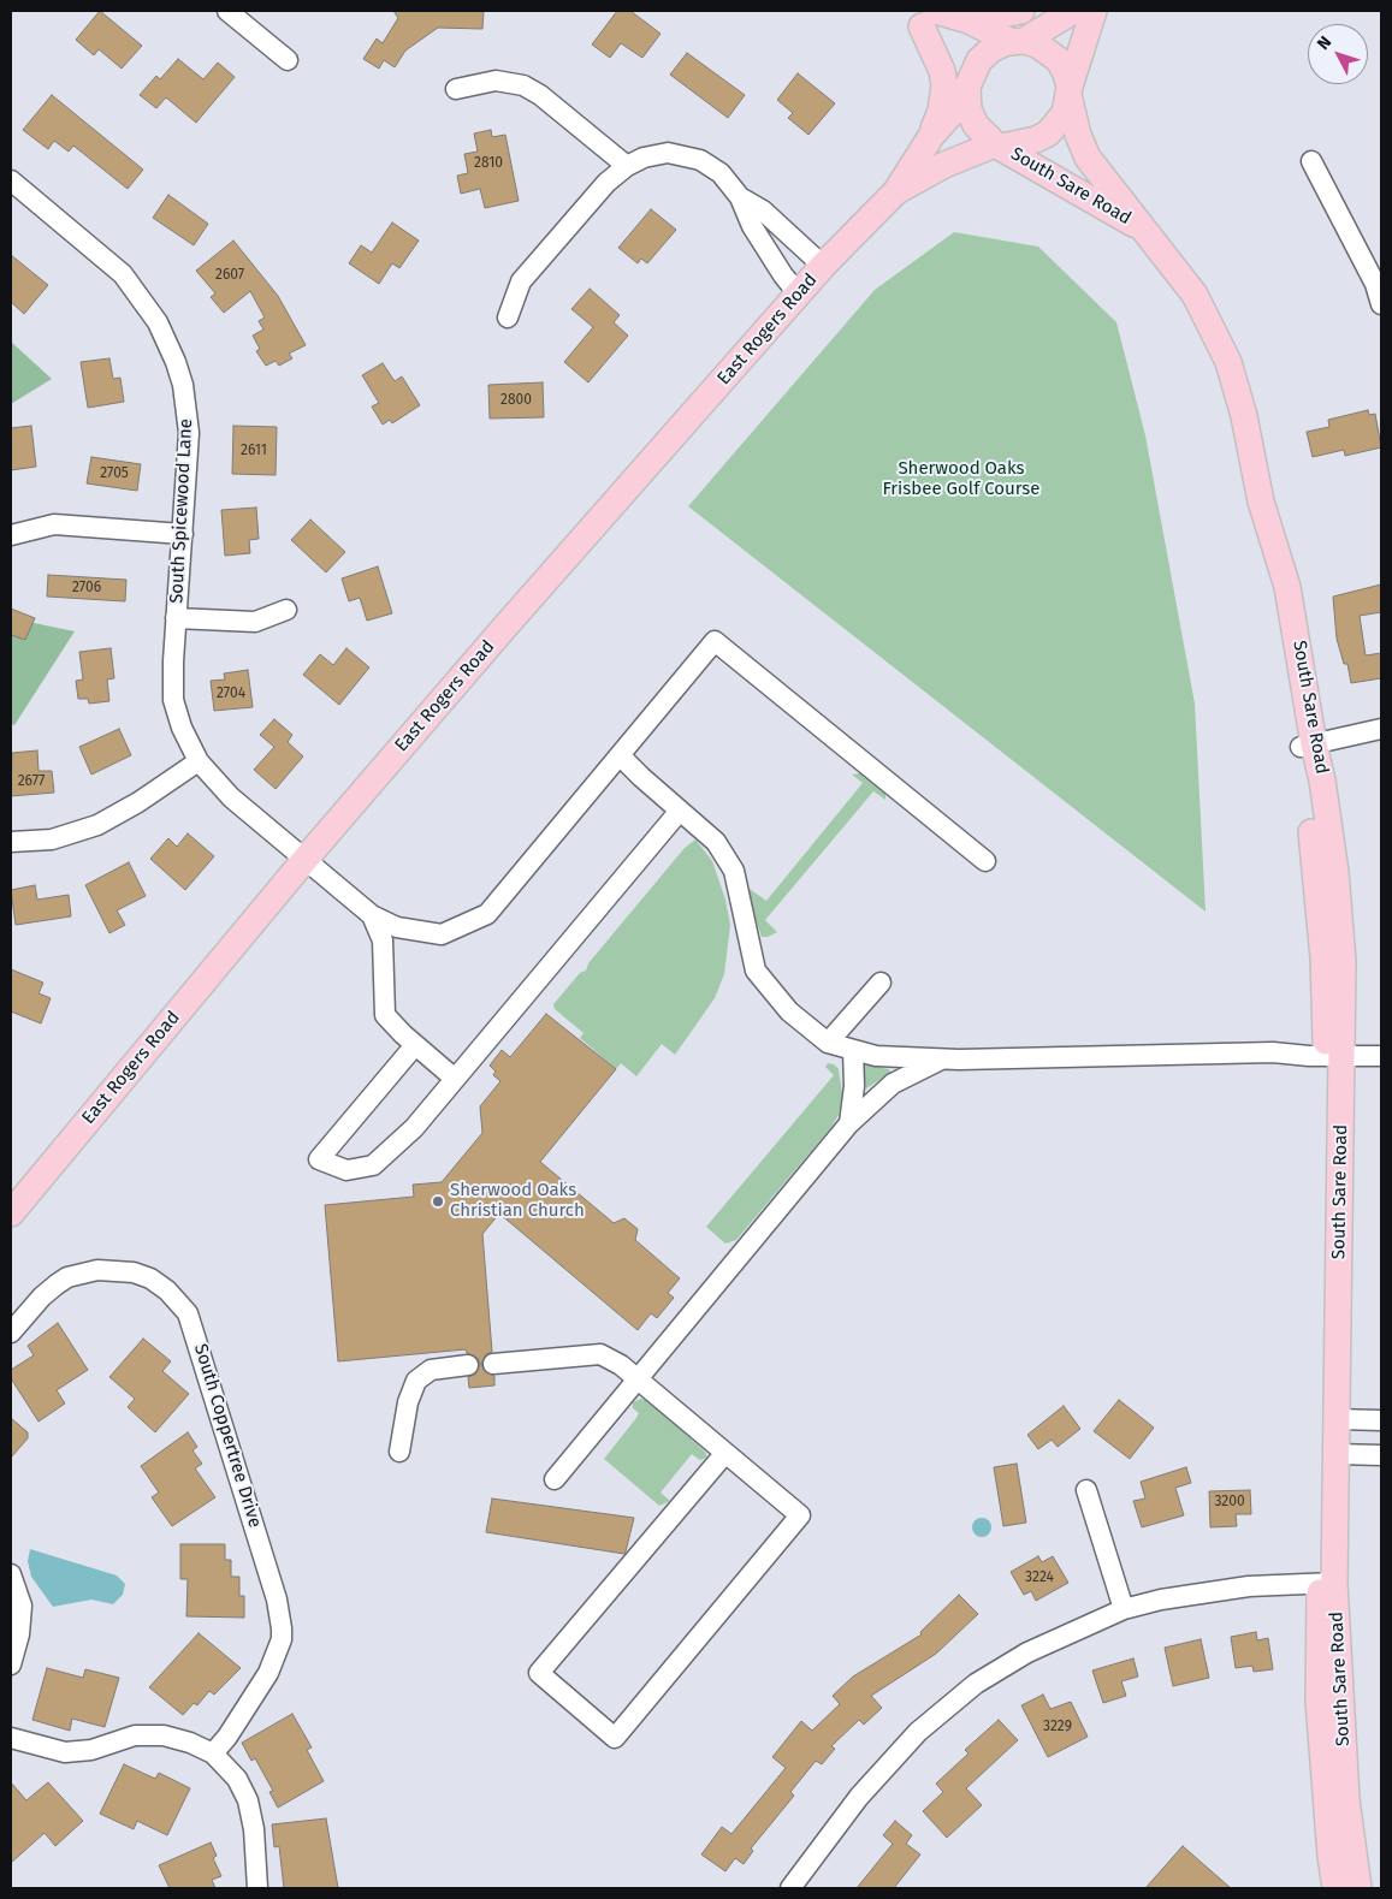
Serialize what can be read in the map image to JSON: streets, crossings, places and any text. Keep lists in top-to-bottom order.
{
  "streets": {
    "main road": ["South Sare Road", "East Rogers Road"],
    "street": ["South Spicewood Lane", "South Coppertree Drive"]
  },
  "crossings": [
    ["South Sare Road", "East Rogers Road"],
    ["East Rogers Road", "South Spicewood Lane"]
  ],
  "parks": ["Sherwood Oaks Frisbee Golf Course"],
  "places": ["Sherwood Oaks Christian Church"],
  "house_numbers": [
    "2810",
    "2607",
    "2800",
    "2611",
    "2705",
    "2706",
    "2704",
    "2677",
    "3200",
    "3224",
    "3229"
  ],
  "north": "top left"
}
